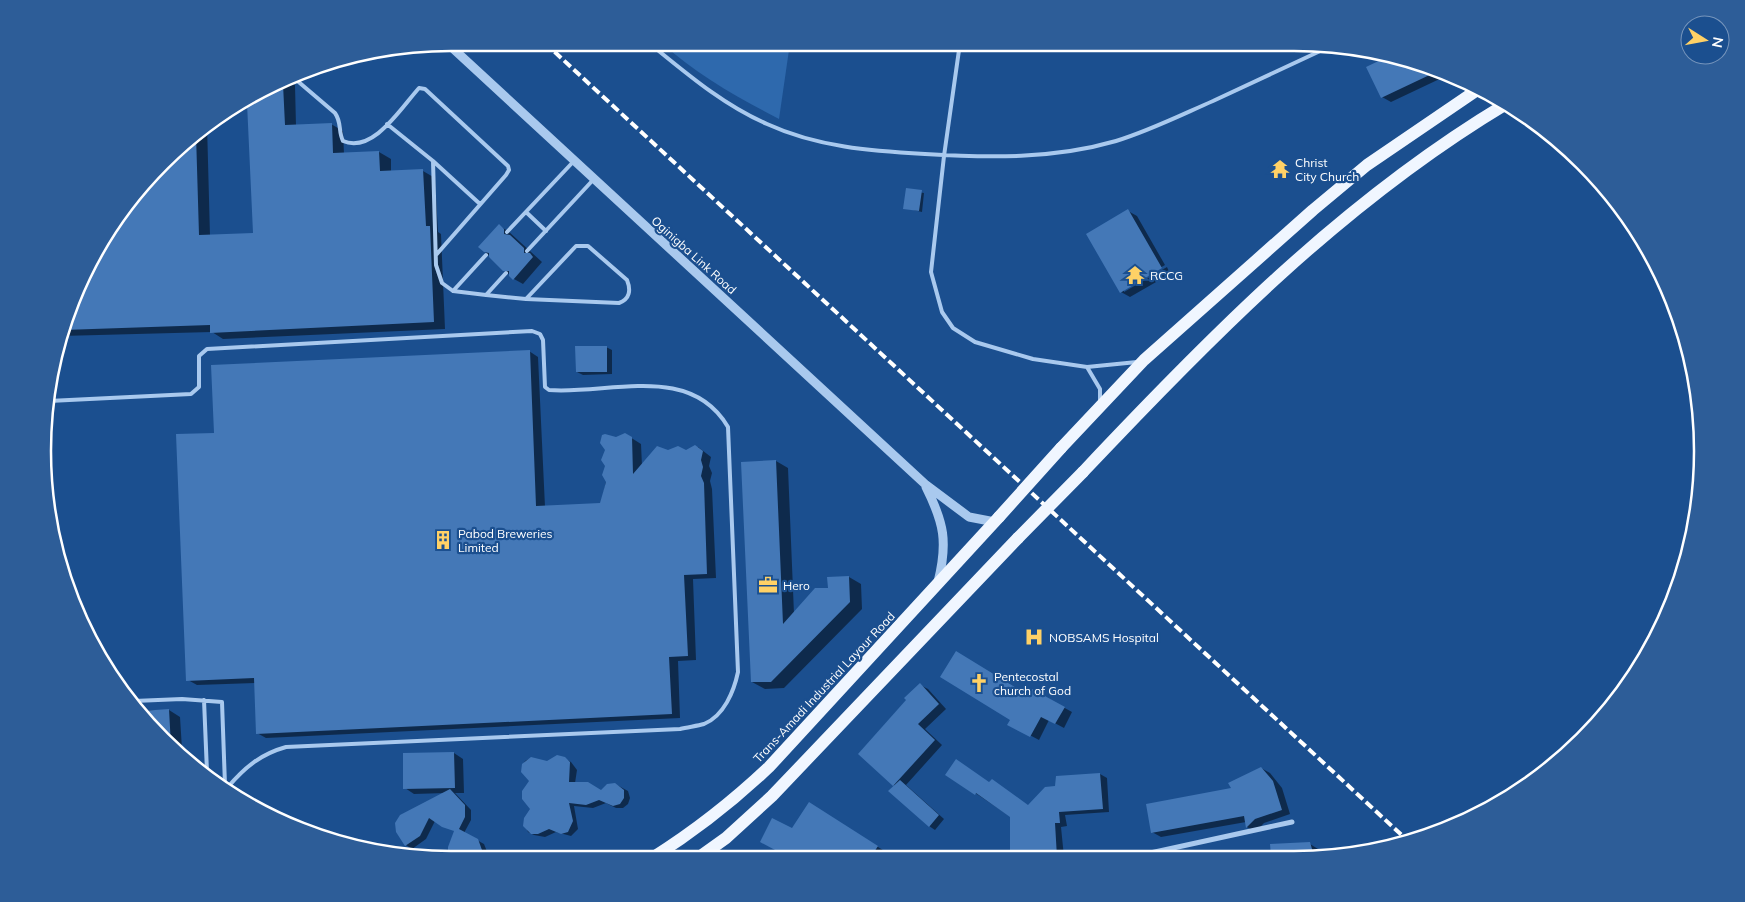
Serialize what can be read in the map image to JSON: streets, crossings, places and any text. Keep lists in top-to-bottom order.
{
  "streets": {
    "main road": ["Trans-Amadi Industrial Layour Road"],
    "street": ["Oginigba Link Road"]
  },
  "crossings": [
    ["Oginigba Link Road", "Trans-Amadi Industrial Layour Road"]
  ],
  "places": {
    "temple": ["Christ City Church", "RCCG"],
    "building": ["Pabod Breweries Limited"],
    "office": ["Hero"],
    "hospital": ["NOBSAMS Hospital"],
    "church": ["Pentecostal church of God"]
  },
  "north": "right"
}
